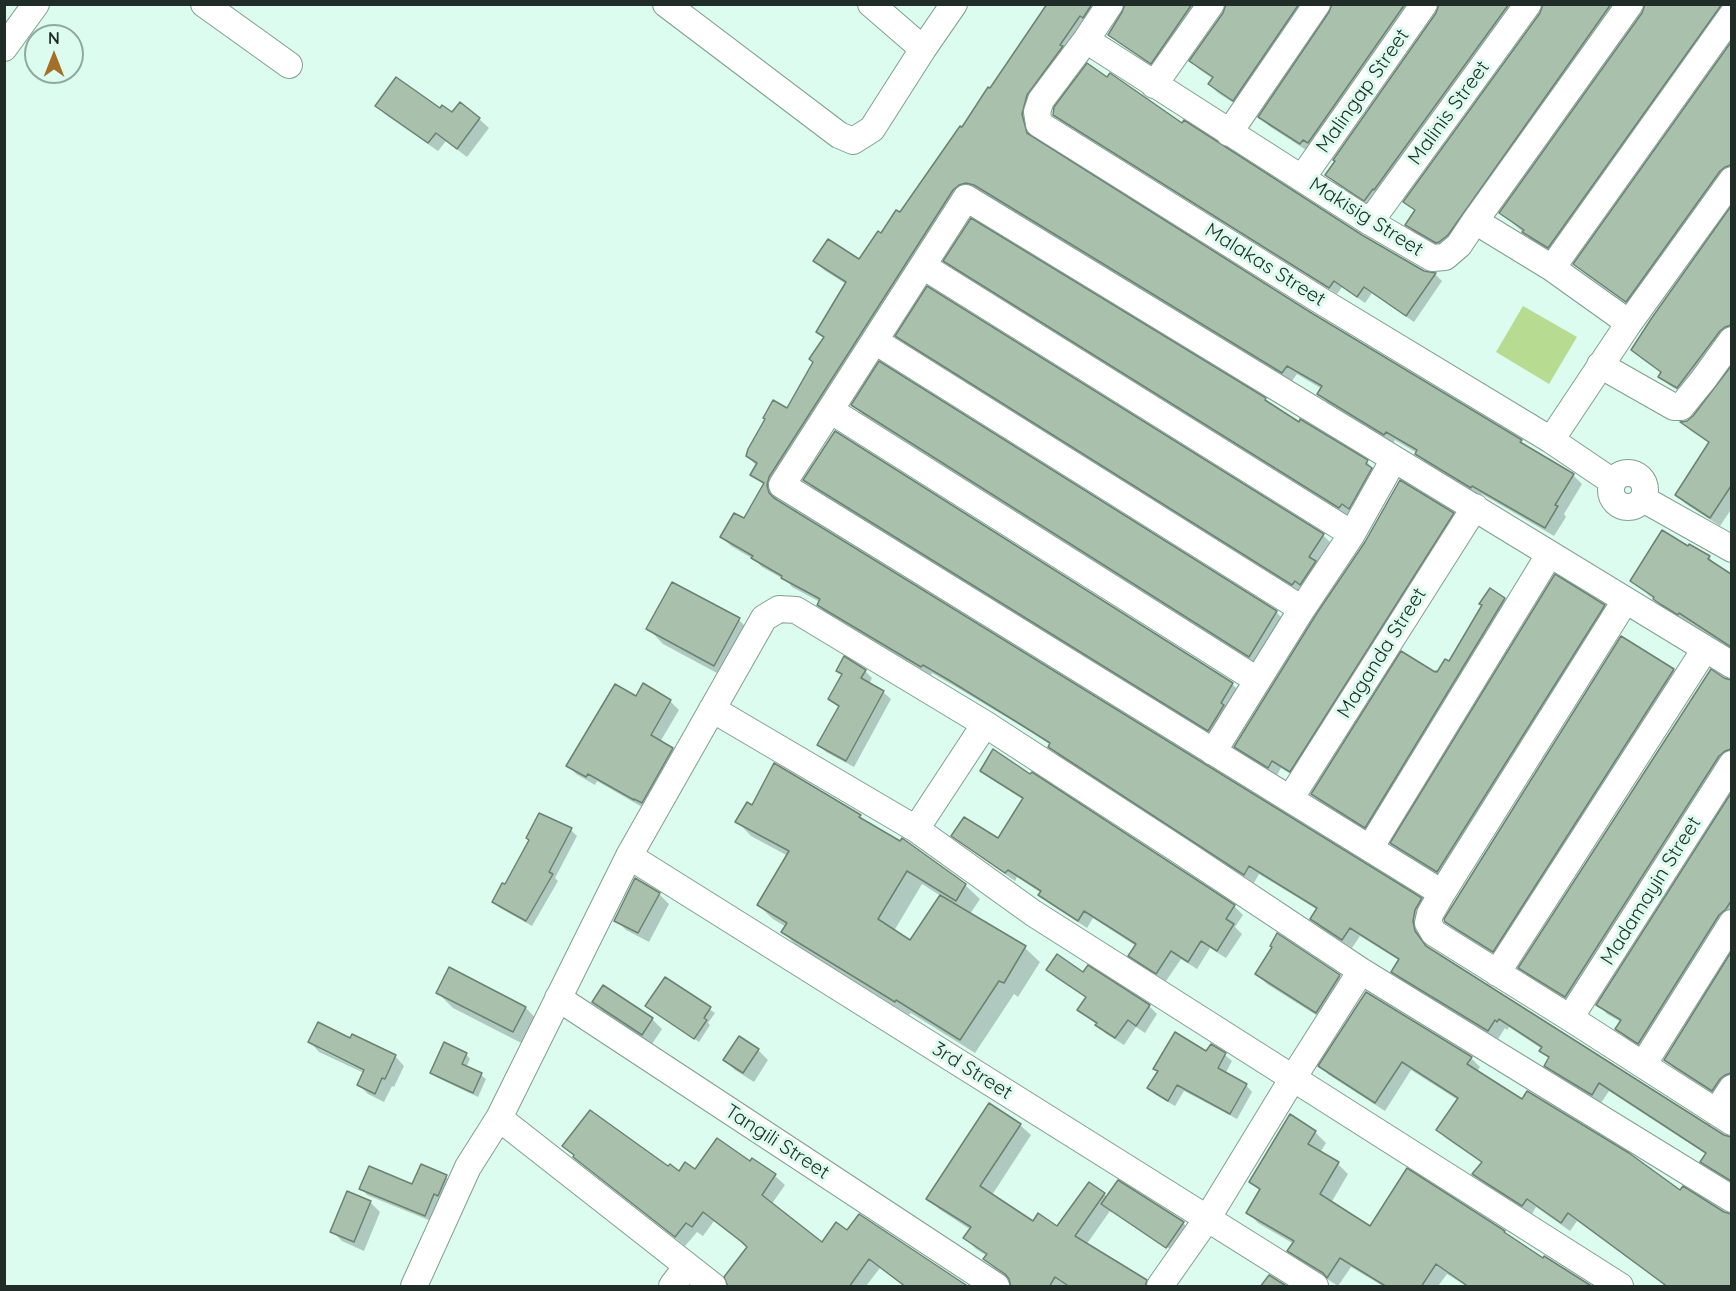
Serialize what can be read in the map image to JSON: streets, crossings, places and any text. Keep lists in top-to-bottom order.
{
  "streets": {
    "street": [
      "Malingap Street",
      "Malinis Street",
      "Makisig Street",
      "Malakas Street",
      "Maganda Street",
      "Madamayin Street",
      "3rd Street",
      "Tangili Street"
    ]
  },
  "crossings": [
    ["Malingap Street", "Makisig Street"],
    ["Malinis Street", "Makisig Street"],
    ["Makisig Street", "Malakas Street"]
  ],
  "north": "top"
}
